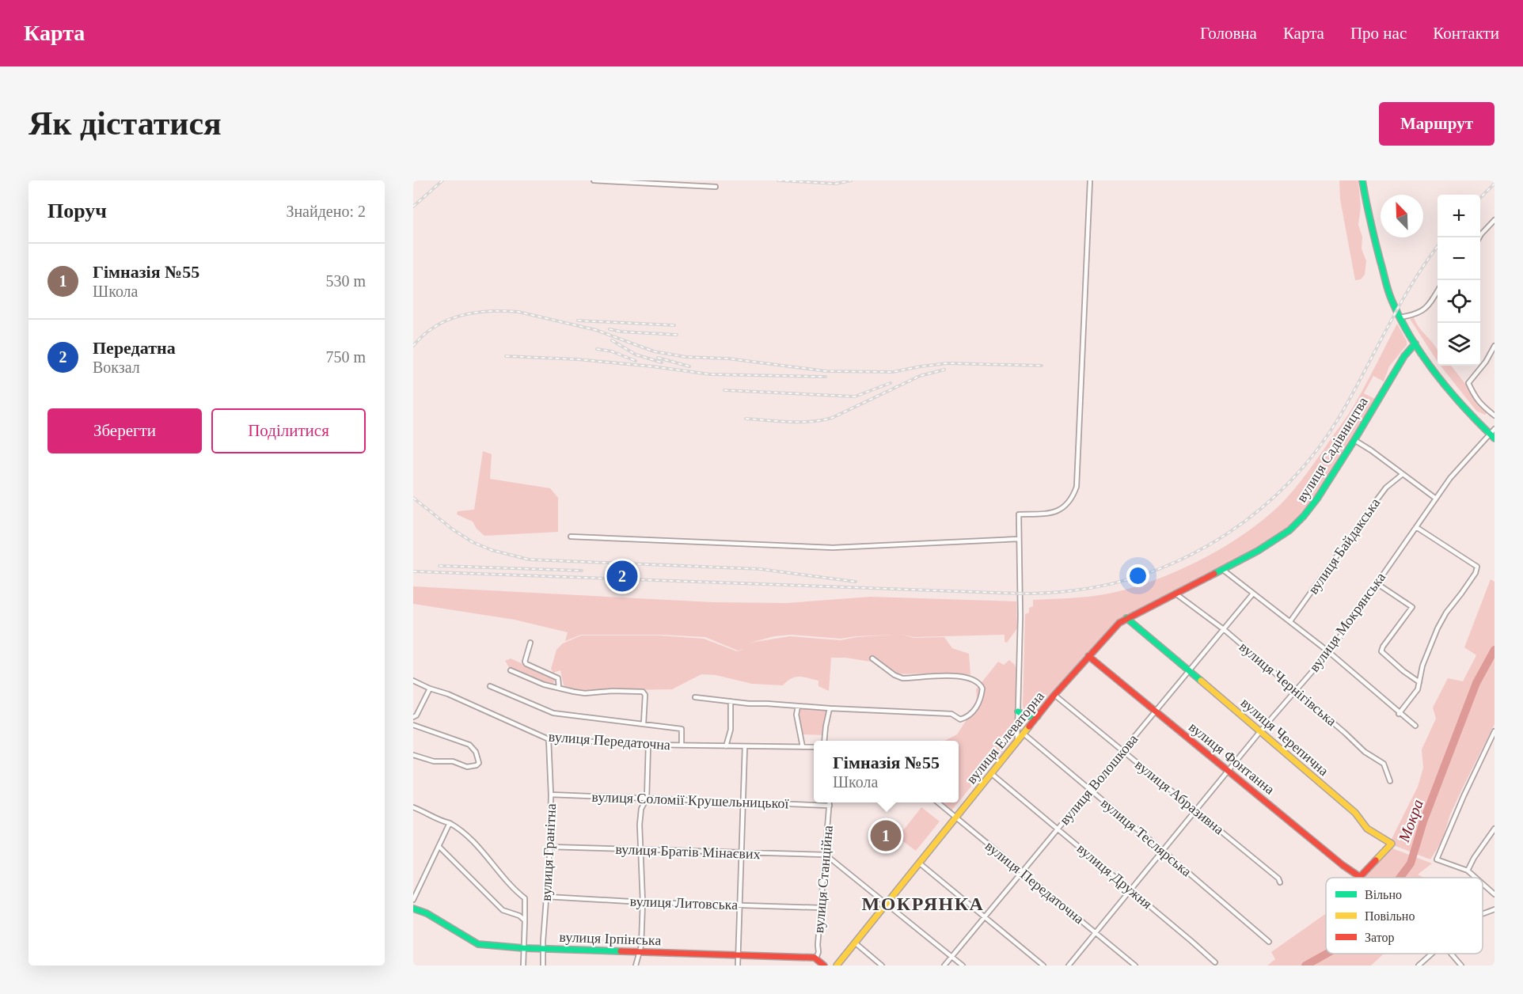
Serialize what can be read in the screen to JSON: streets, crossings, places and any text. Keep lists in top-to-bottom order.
{
  "streets": {
    "main road": [
      "вулиця Садівництва",
      "вулиця Черепична",
      "вулиця Елеваторна",
      "вулиця Фонтанна",
      "вулиця Ірпінська"
    ],
    "street": [
      "вулиця Байдакська",
      "вулиця Мокрянська",
      "вулиця Чернігівська",
      "вулиця Передаточна",
      "вулиця Волошкова",
      "вулиця Абразивна",
      "вулиця Соломії Крушельницької",
      "вулиця Теслярська",
      "вулиця Братів Мінаєвих",
      "вулиця Гранітна",
      "вулиця Дружня",
      "вулиця Станційна",
      "вулиця Литовська"
    ]
  },
  "crossings": [
    ["вулиця Садівництва", "вулиця Чернігівська"],
    ["вулиця Садівництва", "вулиця Черепична"],
    ["вулиця Садівництва", "вулиця Елеваторна"],
    ["вулиця Мокрянська", "вулиця Чернігівська"],
    ["вулиця Мокрянська", "вулиця Черепична"],
    ["вулиця Мокрянська", "вулиця Передаточна"],
    ["вулиця Мокрянська", "вулиця Фонтанна"],
    ["вулиця Мокрянська", "вулиця Абразивна"],
    ["вулиця Мокрянська", "вулиця Теслярська"],
    ["вулиця Мокрянська", "вулиця Дружня"],
    ["вулиця Чернігівська", "вулиця Волошкова"],
    ["вулиця Черепична", "вулиця Елеваторна"],
    ["вулиця Черепична", "вулиця Фонтанна"],
    ["вулиця Черепична", "вулиця Волошкова"],
    ["вулиця Елеваторна", "вулиця Передаточна"],
    ["вулиця Елеваторна", "вулиця Фонтанна"],
    ["вулиця Елеваторна", "вулиця Абразивна"],
    ["вулиця Елеваторна", "вулиця Теслярська"],
    ["вулиця Елеваторна", "вулиця Дружня"],
    ["вулиця Передаточна", "вулиця Волошкова"],
    ["вулиця Передаточна", "вулиця Гранітна"],
    ["вулиця Фонтанна", "вулиця Волошкова"],
    ["вулиця Волошкова", "вулиця Абразивна"],
    ["вулиця Волошкова", "вулиця Теслярська"],
    ["вулиця Волошкова", "вулиця Дружня"],
    ["вулиця Соломії Крушельницької", "вулиця Гранітна"],
    ["вулиця Соломії Крушельницької", "вулиця Станційна"],
    ["вулиця Братів Мінаєвих", "вулиця Гранітна"],
    ["вулиця Братів Мінаєвих", "вулиця Станційна"],
    ["вулиця Гранітна", "вулиця Литовська"],
    ["вулиця Гранітна", "вулиця Ірпінська"],
    ["вулиця Станційна", "вулиця Литовська"],
    ["вулиця Станційна", "вулиця Ірпінська"]
  ],
  "districts": ["МОКРЯНКА"],
  "water": ["Мокра"],
  "legend": ["Вільно", "Повільно", "Затор"],
  "north": "top left",
  "page": {
    "header": "Карта",
    "nav": [
      "Головна",
      "Карта",
      "Про нас",
      "Контакти"
    ],
    "buttons": [
      "Маршрут",
      ["Зберегти", "Поділитися"]
    ],
    "title": "Як дістатися",
    "heading": ["Поруч", "Знайдено: 2"],
    "map_buttons": ["+", "−"],
    "list": [
      {
        "mark": "1",
        "name": "Гімназія №55",
        "note": "Школа",
        "value": "530 m"
      },
      {
        "mark": "2",
        "name": "Передатна",
        "note": "Вокзал",
        "value": "750 m"
      }
    ],
    "pins": ["2", "1"],
    "popup": ["Гімназія №55", "Школа"]
  }
}
